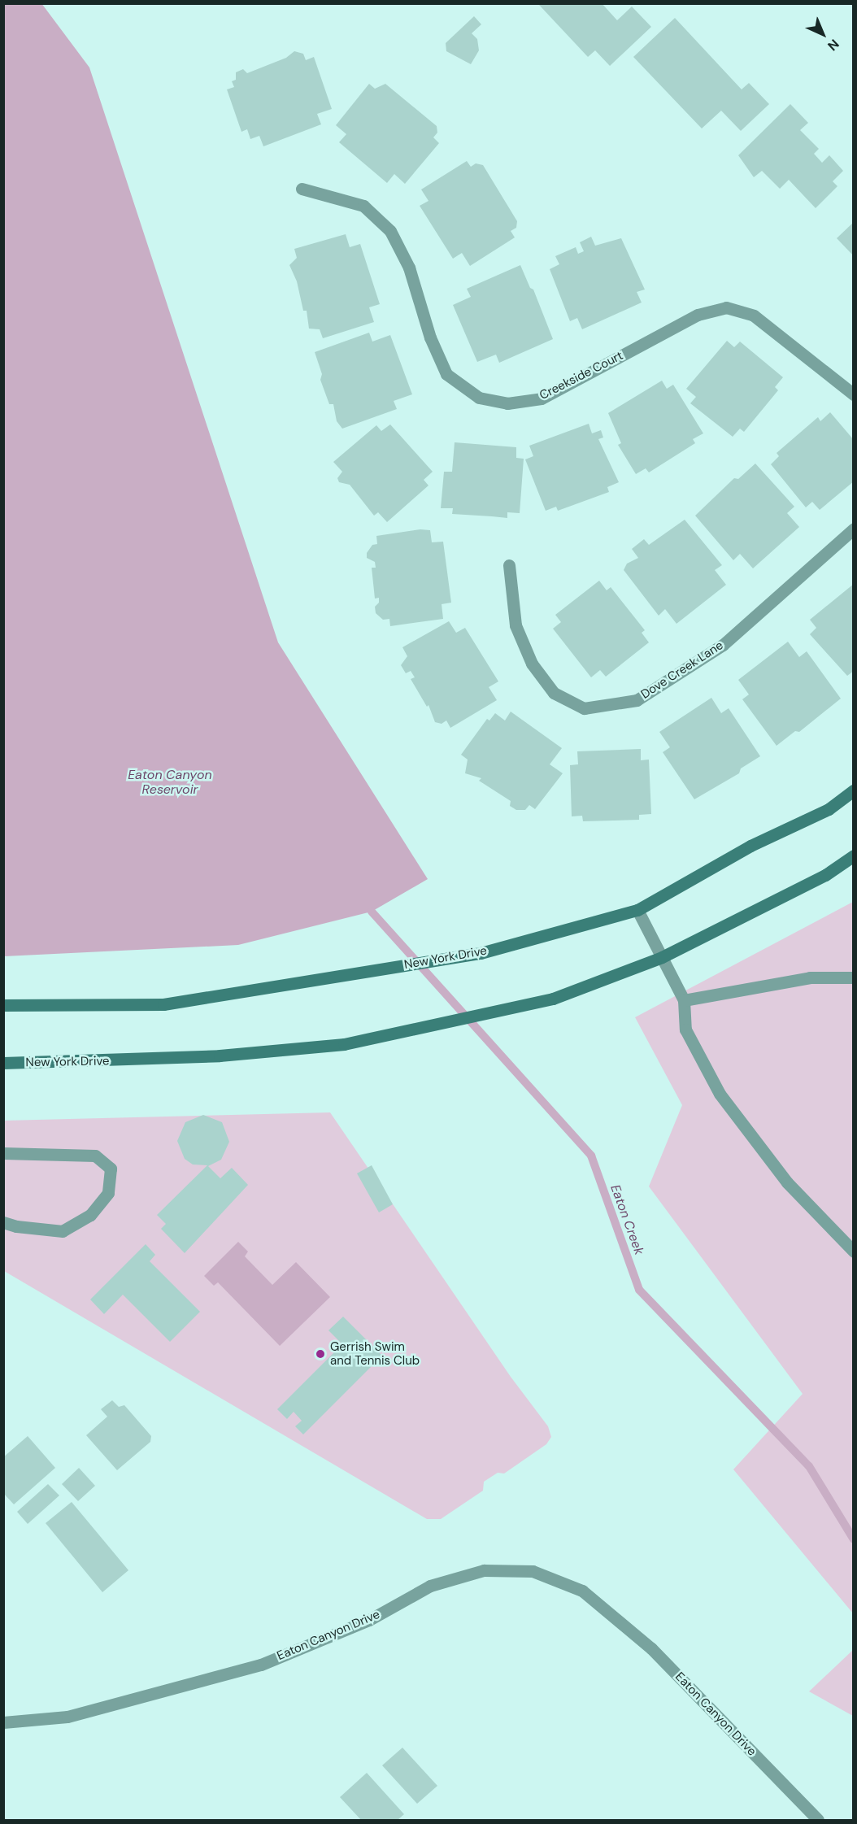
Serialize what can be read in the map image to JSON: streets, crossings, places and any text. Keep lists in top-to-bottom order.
{
  "streets": {
    "main road": ["New York Drive"],
    "street": ["Creekside Court", "Dove Creek Lane", "Eaton Canyon Drive"]
  },
  "water": ["Eaton Canyon Reservoir", "Eaton Creek"],
  "places": ["Gerrish Swim and Tennis Club"],
  "north": "bottom right"
}
